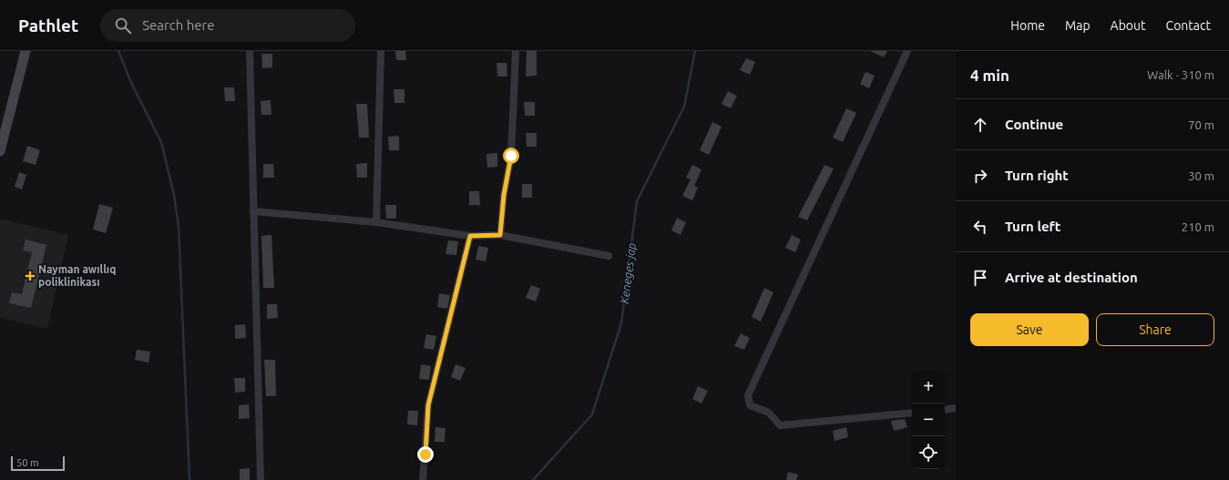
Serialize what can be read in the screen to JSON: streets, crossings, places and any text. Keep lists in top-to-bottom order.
{
  "water": ["Keneges jap"],
  "places": {
    "health": ["Nayman awıllıq poliklinikası"]
  },
  "scale_bar": "50 m",
  "page": {
    "header": "Pathlet",
    "search": "Search here",
    "nav": [
      "Home",
      "Map",
      "About",
      "Contact"
    ],
    "heading": ["4 min", "Walk · 310 m"],
    "list": [
      ["Continue", "70 m"],
      ["Turn right", "30 m"],
      ["Turn left", "210 m"],
      "Arrive at destination"
    ],
    "buttons": ["Save", "Share"],
    "map_buttons": ["+", "−"],
    "scale": "50 m"
  }
}
